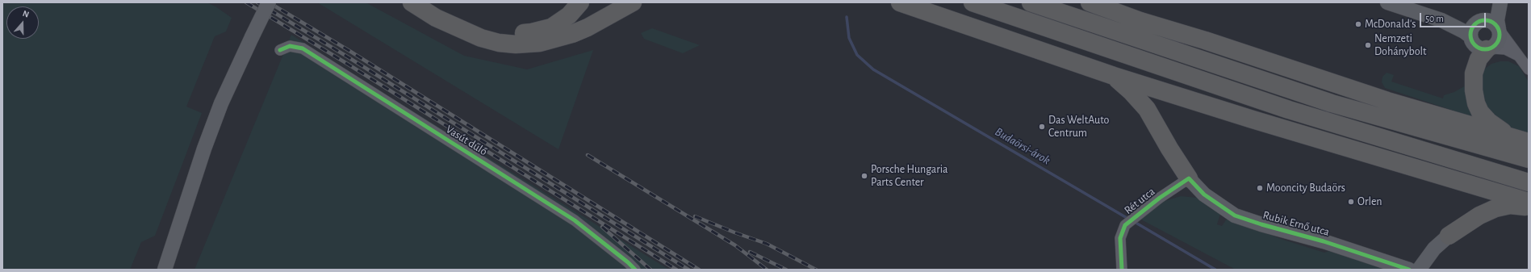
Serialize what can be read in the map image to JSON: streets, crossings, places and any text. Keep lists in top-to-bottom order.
{
  "streets": {
    "street": ["Vasút dűlő", "Rét utca", "Rubik Ernő utca"]
  },
  "crossings": [
    ["Rét utca", "Rubik Ernő utca"]
  ],
  "water": ["Budaörsi-árok"],
  "places": [
    "McDonald's",
    "Nemzeti Dohánybolt",
    "Das WeltAuto Centrum",
    "Porsche Hungaria Parts Center",
    "Mooncity Budaörs",
    "Orlen"
  ],
  "scale_bar": "50 m",
  "north": "top"
}
